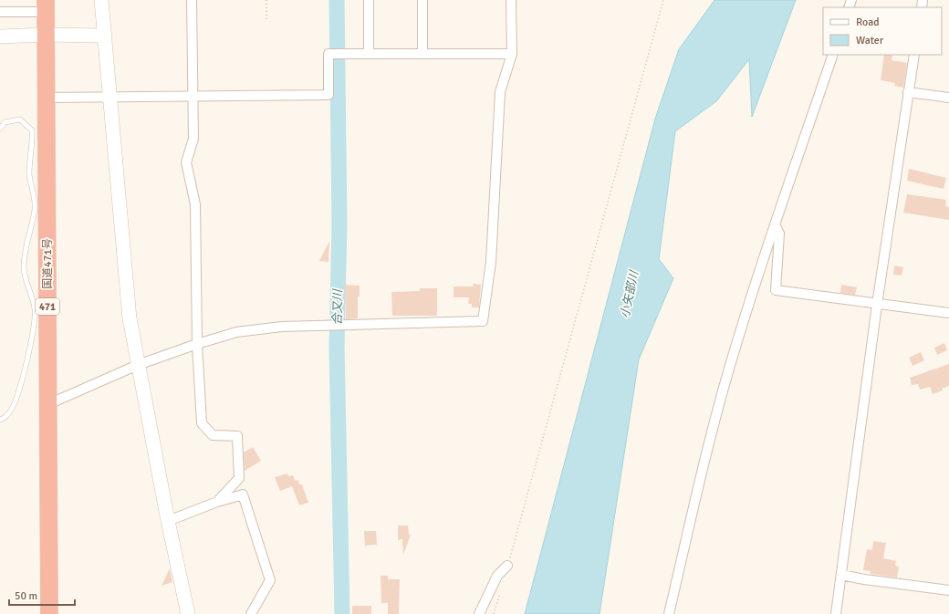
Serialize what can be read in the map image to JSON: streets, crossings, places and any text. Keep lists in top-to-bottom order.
{
  "streets": {
    "highway": ["国道471号", "471"]
  },
  "water": ["小矢部川", "合又川"],
  "legend": ["Road", "Water"],
  "scale_bar": "50 m"
}
